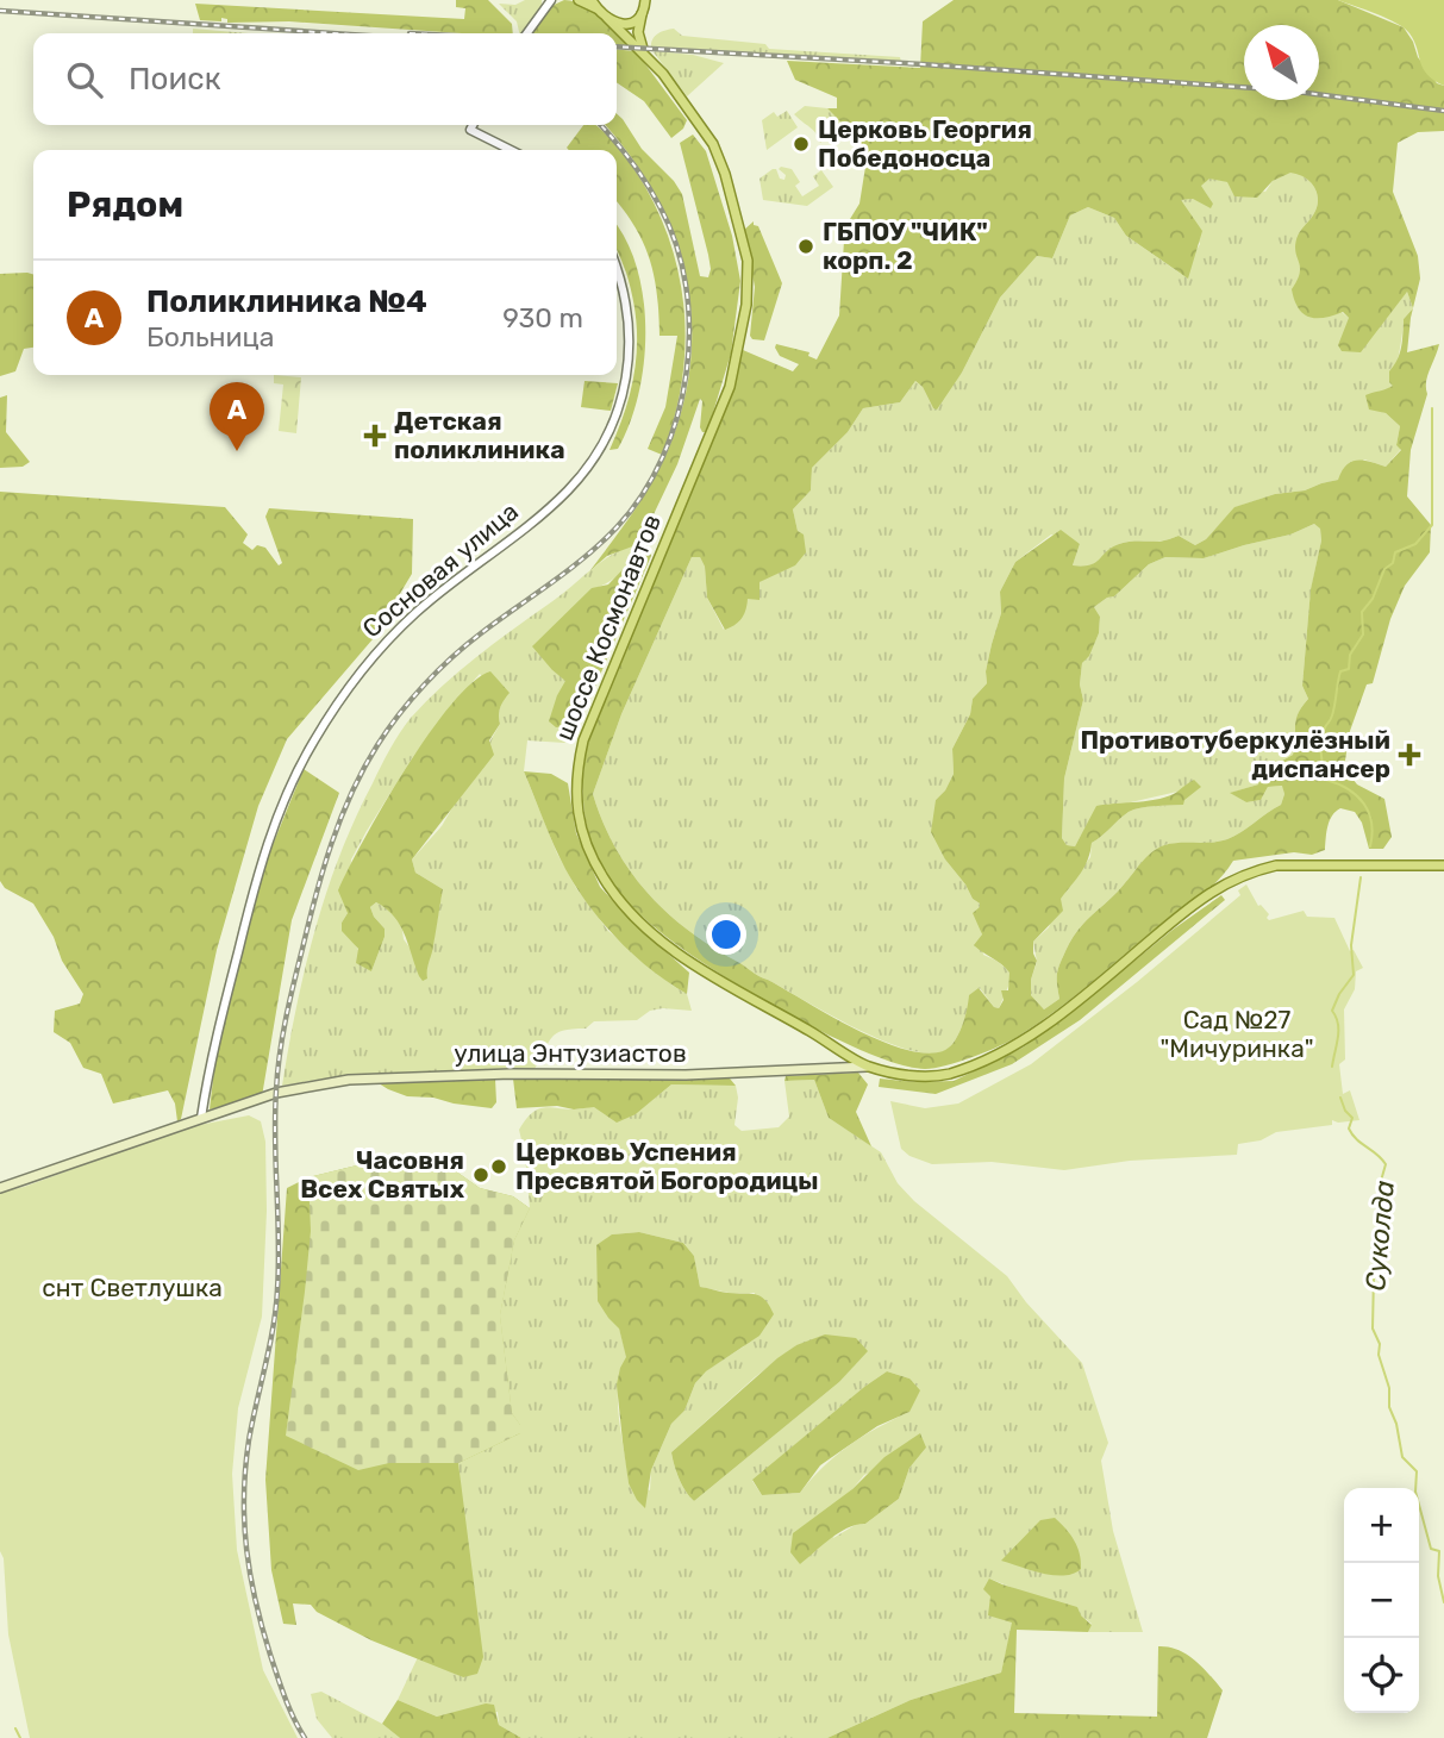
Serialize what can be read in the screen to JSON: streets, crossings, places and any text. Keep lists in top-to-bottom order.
{
  "streets": {
    "main road": ["шоссе Космонавтов", "улица Энтузиастов"],
    "street": ["Сосновая улица"]
  },
  "crossings": [
    ["Сосновая улица", "улица Энтузиастов"],
    ["шоссе Космонавтов", "улица Энтузиастов"]
  ],
  "water": ["Суколда"],
  "parks": ["Сад №27 \"Мичуринка\"", "снт Светлушка"],
  "places": {
    "other": [
      "Церковь Георгия Победоносца",
      "ГБПОУ \"ЧИК\" корп. 2",
      "Церковь Успения Пресвятой Богородицы",
      "Часовня Всех Святых"
    ],
    "health": ["Детская поликлиника", "Противотуберкулёзный диспансер"]
  },
  "north": "top left",
  "page": {
    "search": "Поиск",
    "heading": "Рядом",
    "list": [
      {
        "mark": "A",
        "name": "Поликлиника №4",
        "note": "Больница",
        "value": "930 m"
      }
    ],
    "pins": "A",
    "map_buttons": ["+", "−"]
  }
}
